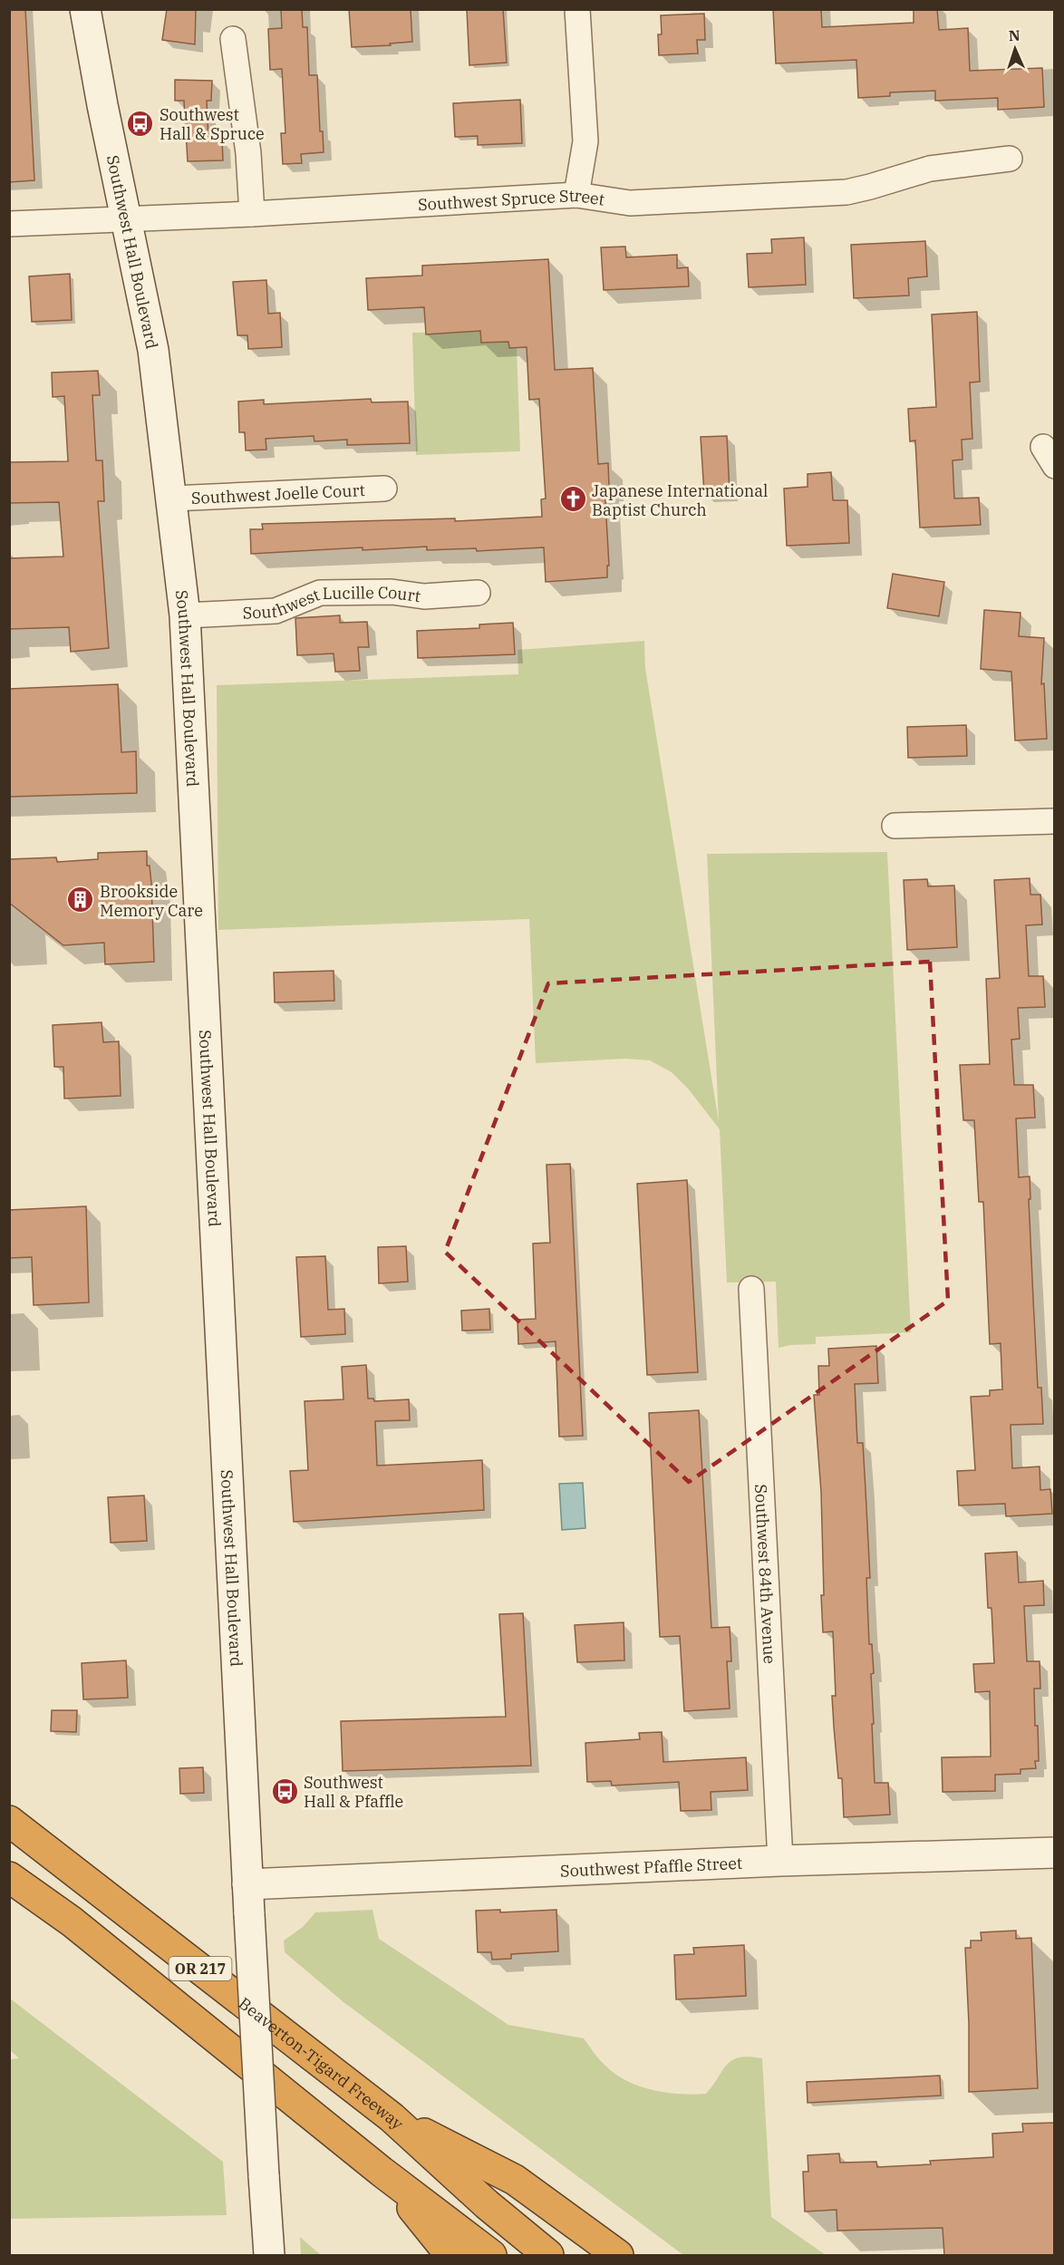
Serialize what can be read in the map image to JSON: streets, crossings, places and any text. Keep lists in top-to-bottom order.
{
  "streets": {
    "highway": ["OR 217", "Beaverton-Tigard Freeway"],
    "main road": ["Southwest Hall Boulevard", "Southwest Pfaffle Street"],
    "street": [
      "Southwest Spruce Street",
      "Southwest Joelle Court",
      "Southwest Lucille Court",
      "Southwest 84th Avenue"
    ]
  },
  "crossings": [
    ["Southwest Spruce Street", "Southwest Hall Boulevard"],
    ["Southwest Hall Boulevard", "Southwest Joelle Court"],
    ["Southwest Hall Boulevard", "Southwest Lucille Court"],
    ["Southwest Hall Boulevard", "Southwest Pfaffle Street"],
    ["Southwest 84th Avenue", "Southwest Pfaffle Street"]
  ],
  "places": {
    "bus stop": ["Southwest Hall & Spruce", "Southwest Hall & Pfaffle"],
    "church": ["Japanese International Baptist Church"],
    "building": ["Brookside Memory Care"]
  },
  "north": "top"
}
